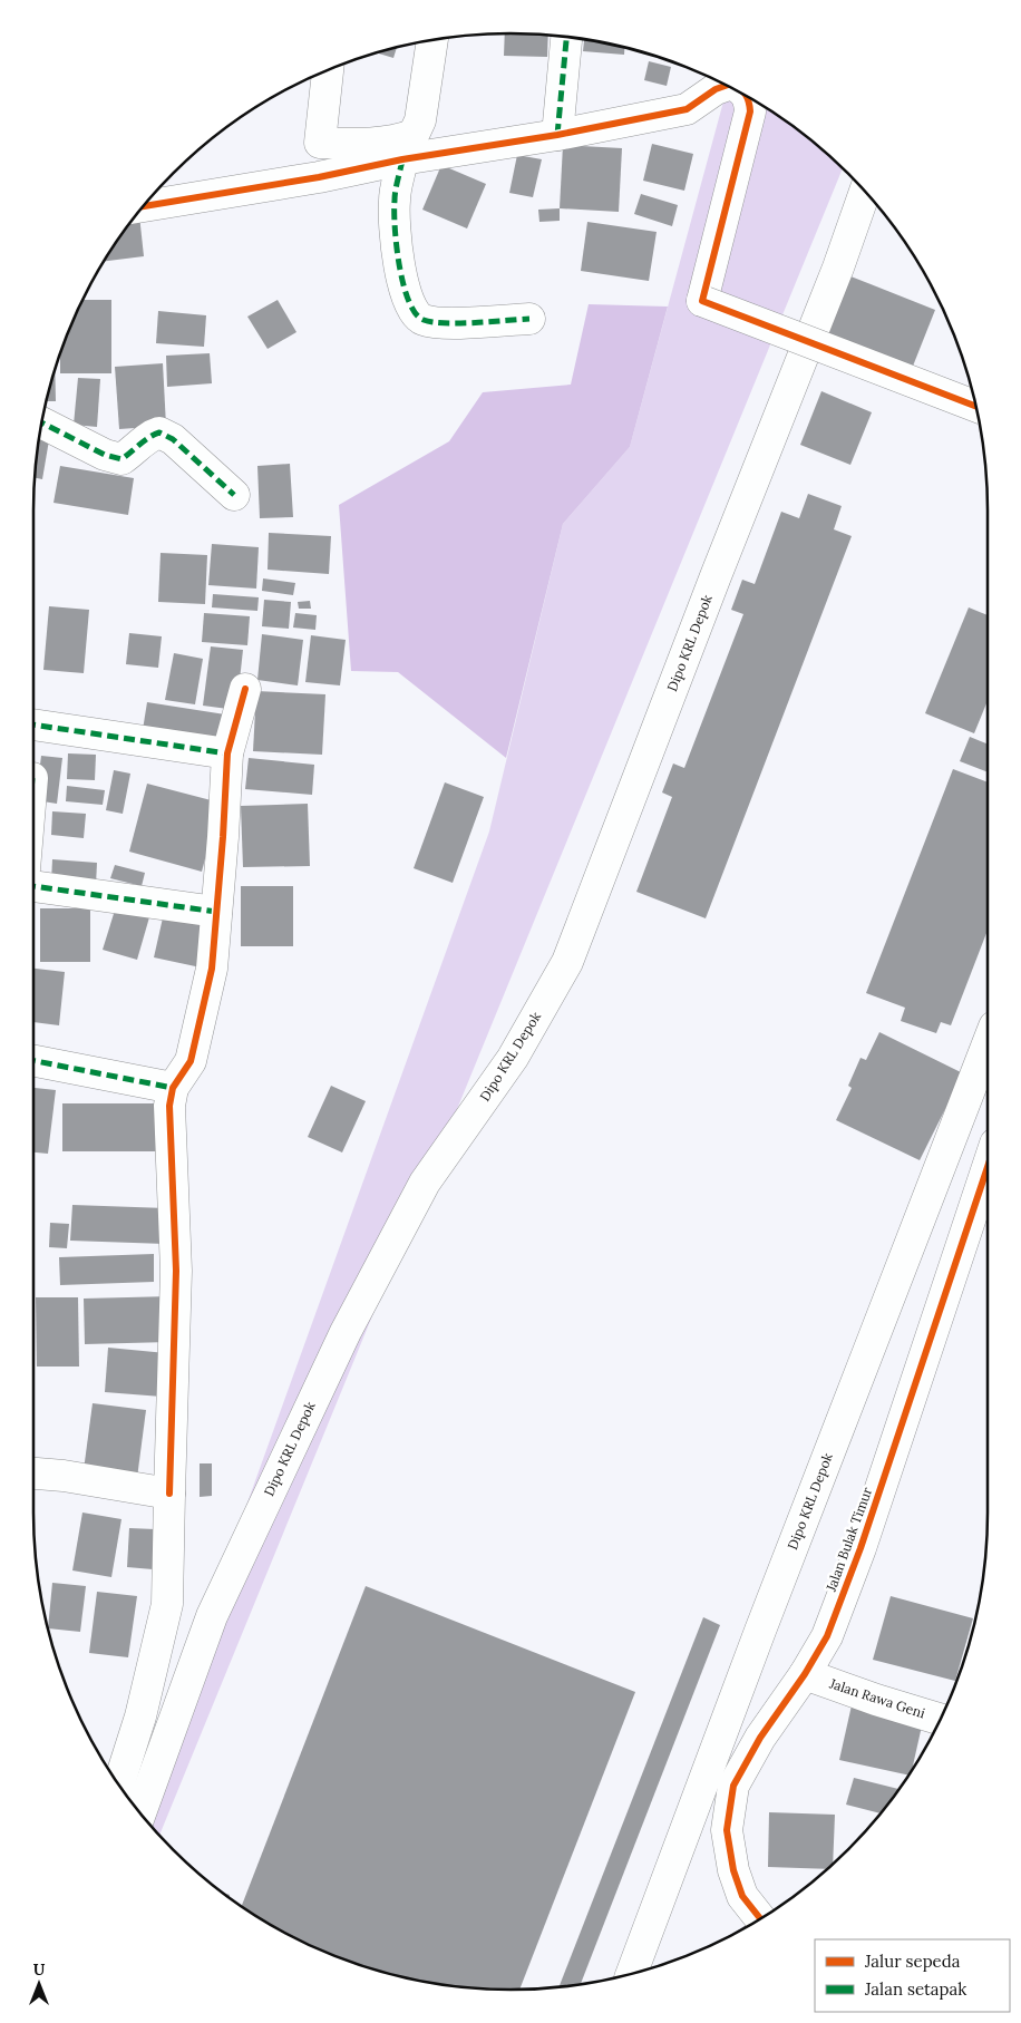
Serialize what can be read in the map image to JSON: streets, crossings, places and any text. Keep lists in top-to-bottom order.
{
  "streets": {
    "street": ["Dipo KRL Depok", "Jalan Bulak Timur", "Jalan Rawa Geni"]
  },
  "crossings": [
    ["Jalan Bulak Timur", "Jalan Rawa Geni"]
  ],
  "legend": ["Jalur sepeda", "Jalan setapak"],
  "north": "top"
}
